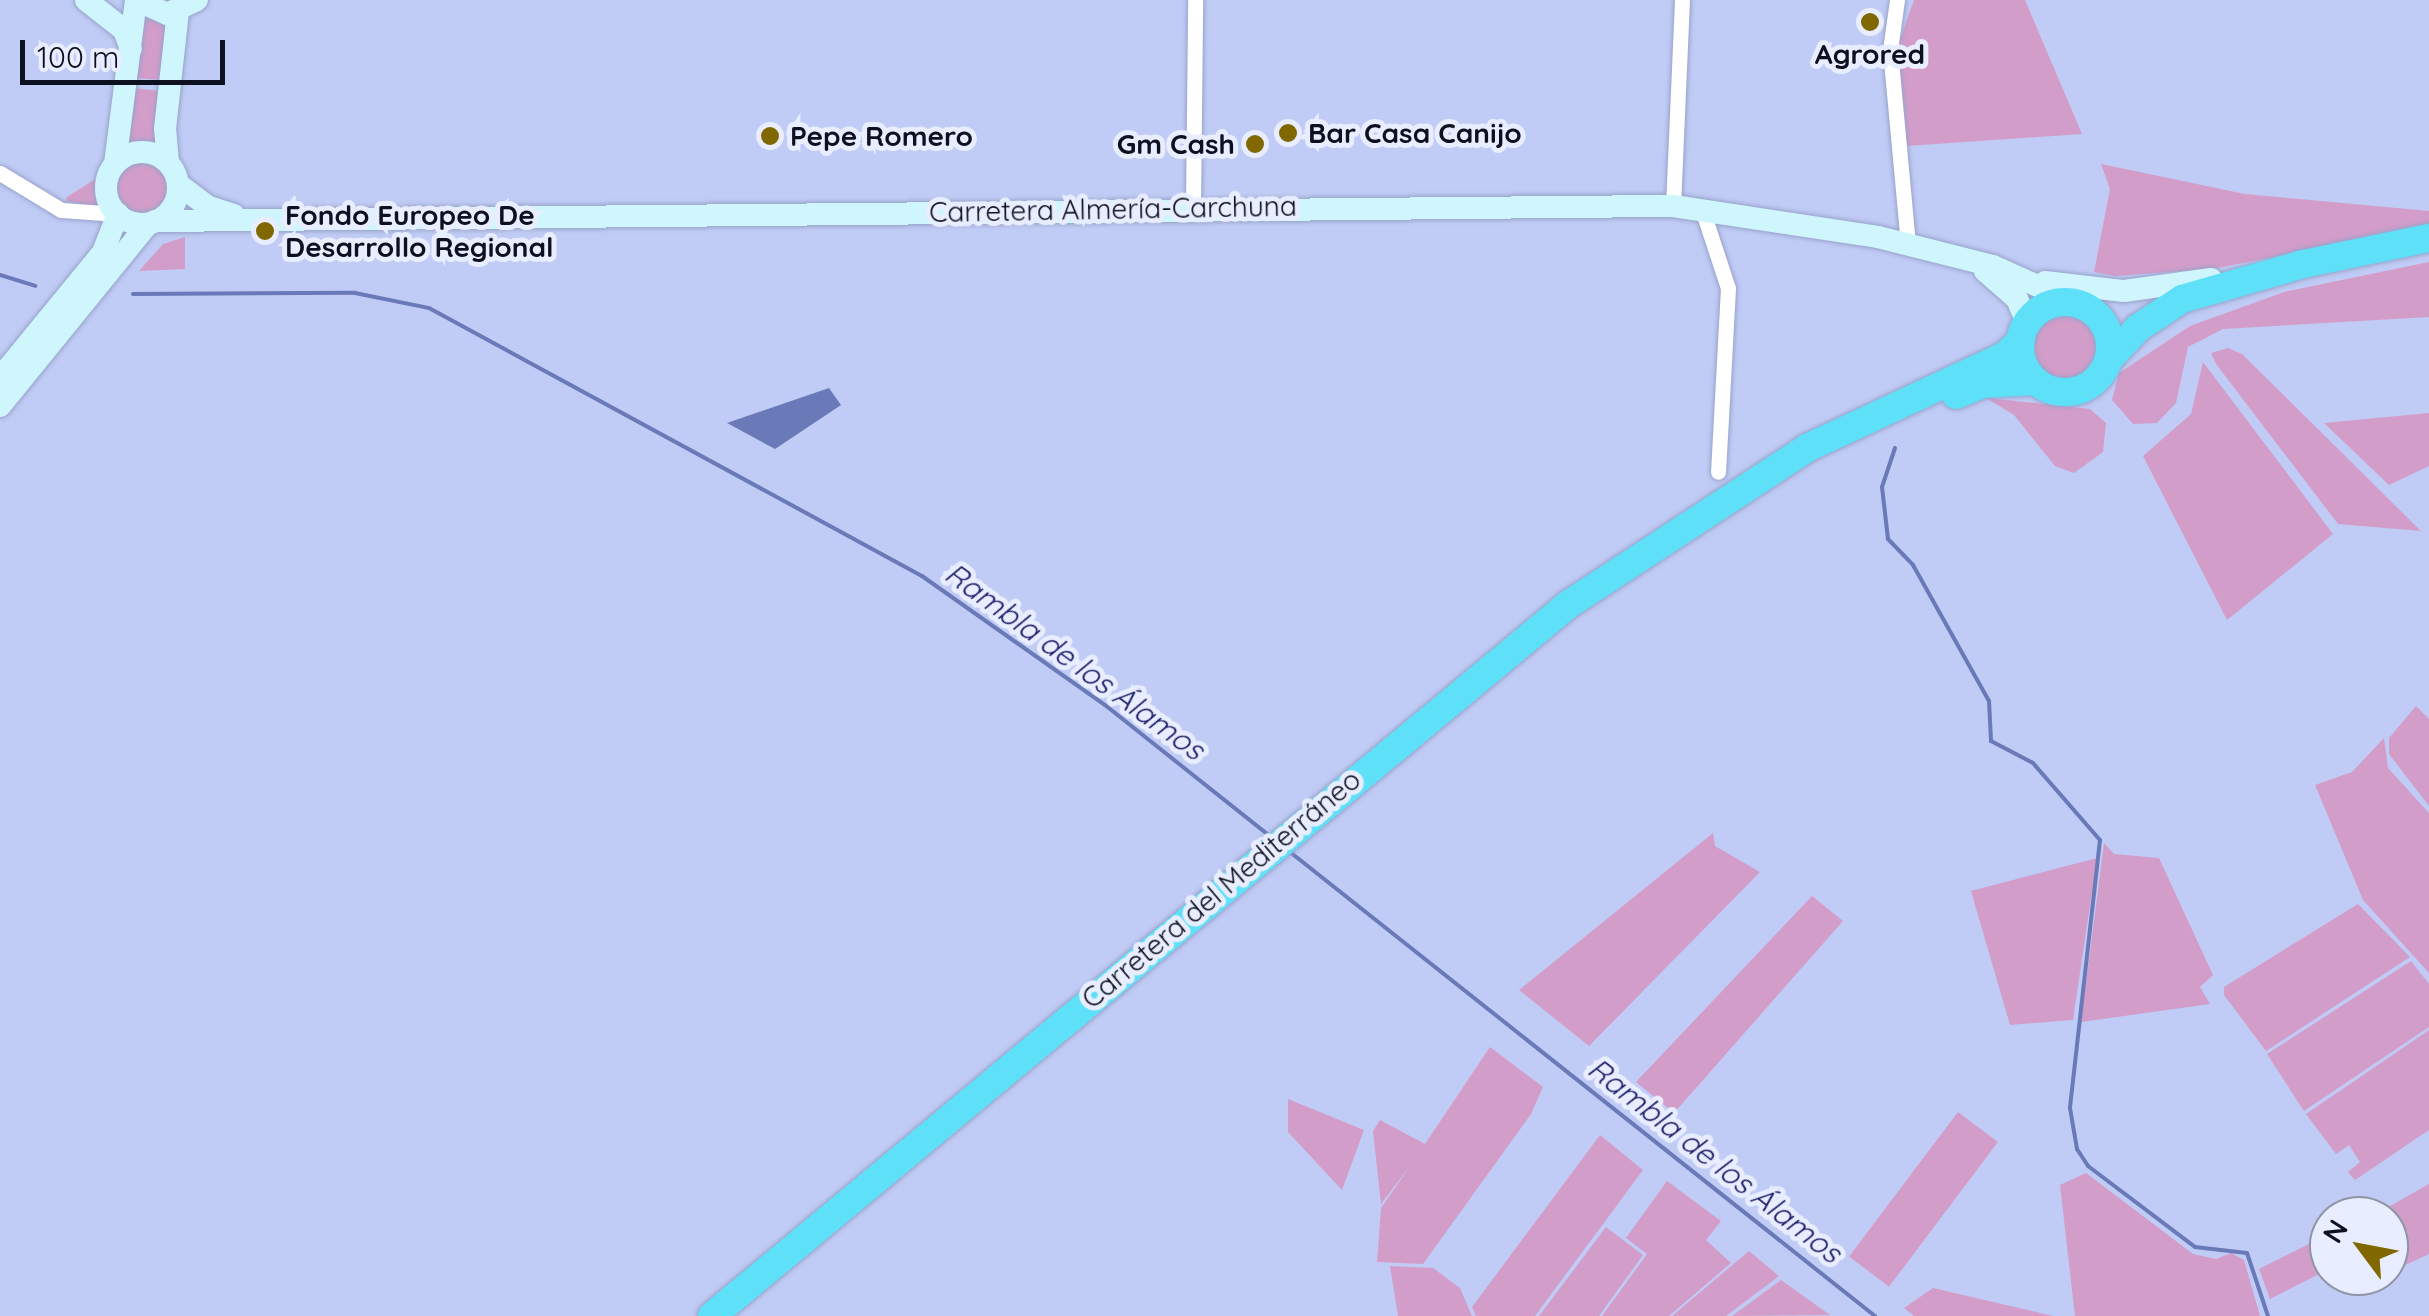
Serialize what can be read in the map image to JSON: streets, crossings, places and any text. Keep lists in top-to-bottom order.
{
  "streets": {
    "highway": ["Carretera del Mediterráneo"],
    "main road": ["Carretera Almería-Carchuna"]
  },
  "water": ["Rambla de los Álamos"],
  "places": [
    "Agrored",
    "Bar Casa Canijo",
    "Pepe Romero",
    "Gm Cash",
    "Fondo Europeo De Desarrollo Regional"
  ],
  "scale_bar": "100 m",
  "north": "top left"
}
